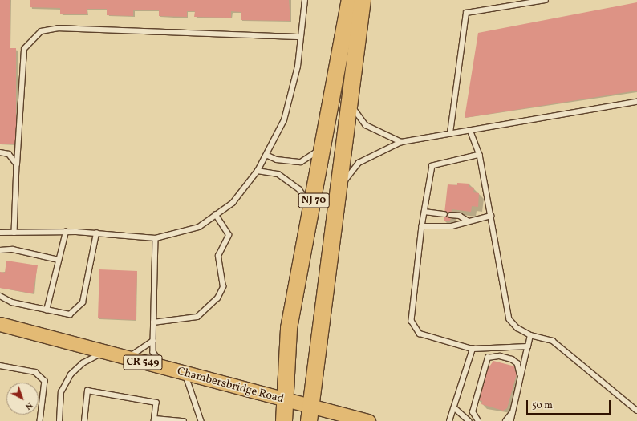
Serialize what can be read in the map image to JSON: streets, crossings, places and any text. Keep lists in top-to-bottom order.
{
  "streets": {
    "highway": ["NJ 70"],
    "main road": ["CR 549", "Chambersbridge Road"]
  },
  "crossings": [
    ["NJ 70", "Chambersbridge Road"]
  ],
  "scale_bar": "50 m",
  "north": "bottom right"
}
